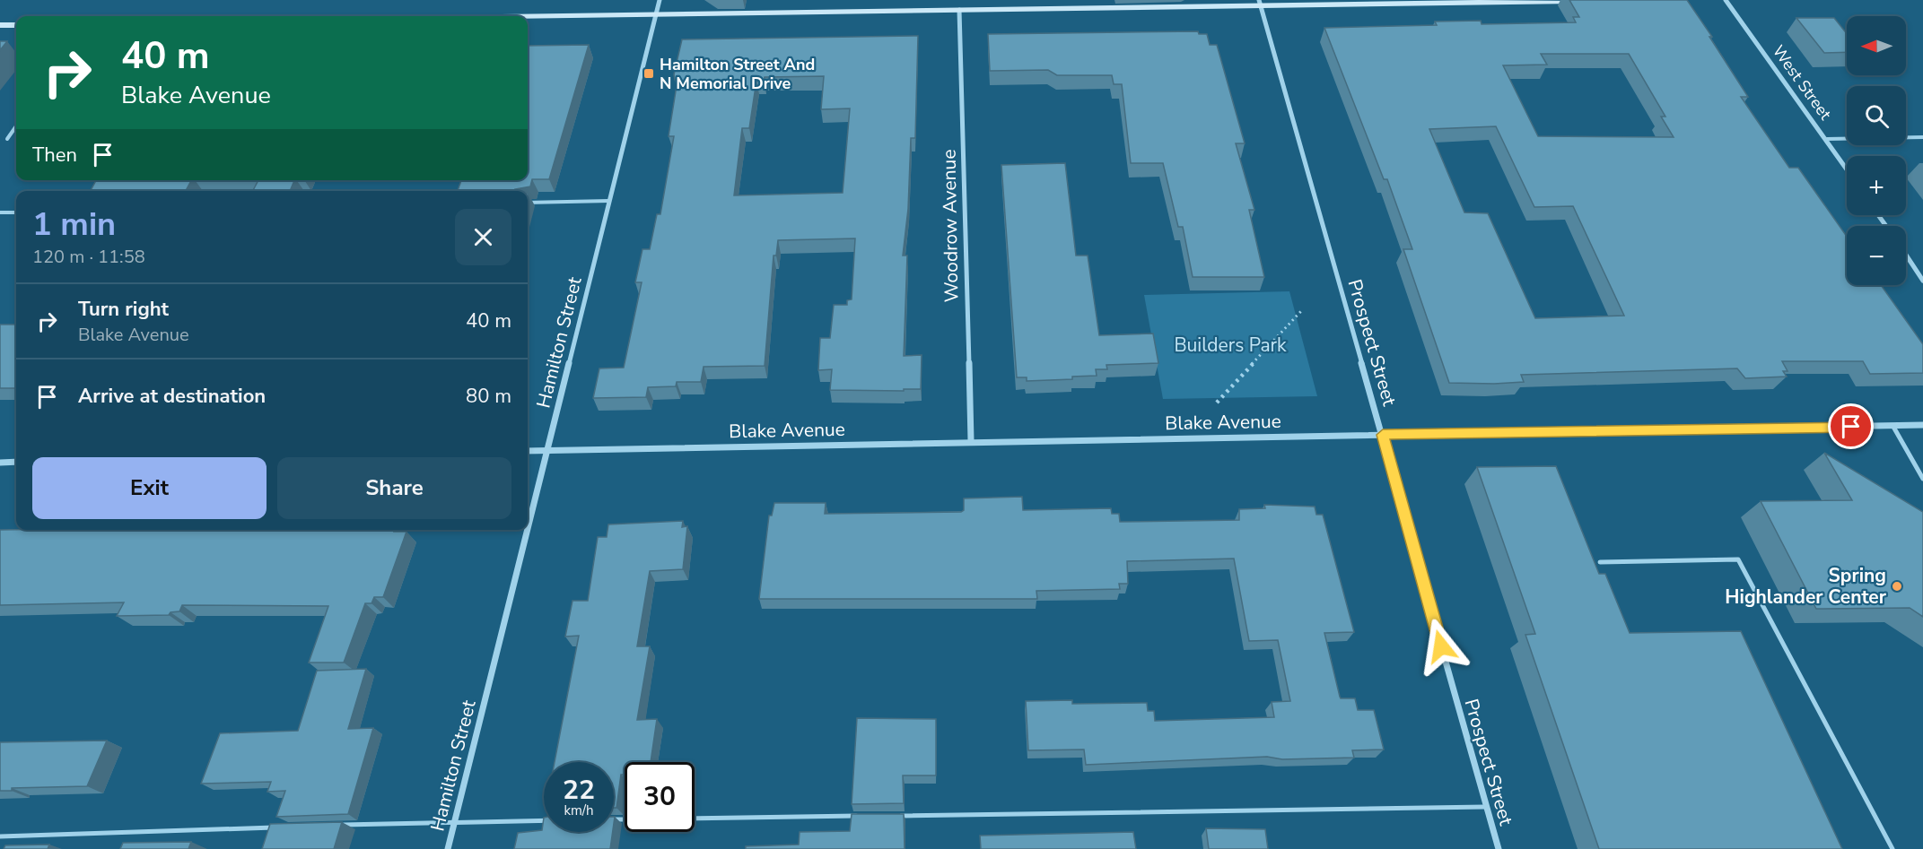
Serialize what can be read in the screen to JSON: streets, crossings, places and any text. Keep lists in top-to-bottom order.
{
  "streets": {
    "street": [
      "West Street",
      "Woodrow Avenue",
      "Hamilton Street",
      "Prospect Street",
      "Blake Avenue"
    ]
  },
  "crossings": [
    ["Woodrow Avenue", "Blake Avenue"],
    ["Hamilton Street", "Blake Avenue"],
    ["Prospect Street", "Blake Avenue"]
  ],
  "parks": ["Builders Park"],
  "places": {
    "transit": ["Hamilton Street And N Memorial Drive"],
    "other": ["Spring Highlander Center"]
  },
  "north": "left",
  "page": {
    "map_buttons": ["+", "−"],
    "turn": ["40 m", "Blake Avenue"],
    "then": "Then",
    "heading": ["1 min", "120 m · 11:58"],
    "list": [
      {
        "name": "Turn right",
        "note": "Blake Avenue",
        "value": "40 m"
      },
      {
        "name": "Arrive at destination",
        "value": "80 m"
      }
    ],
    "buttons": ["Exit", "Share"],
    "speed": "22 km/h",
    "limit": "30"
  }
}
